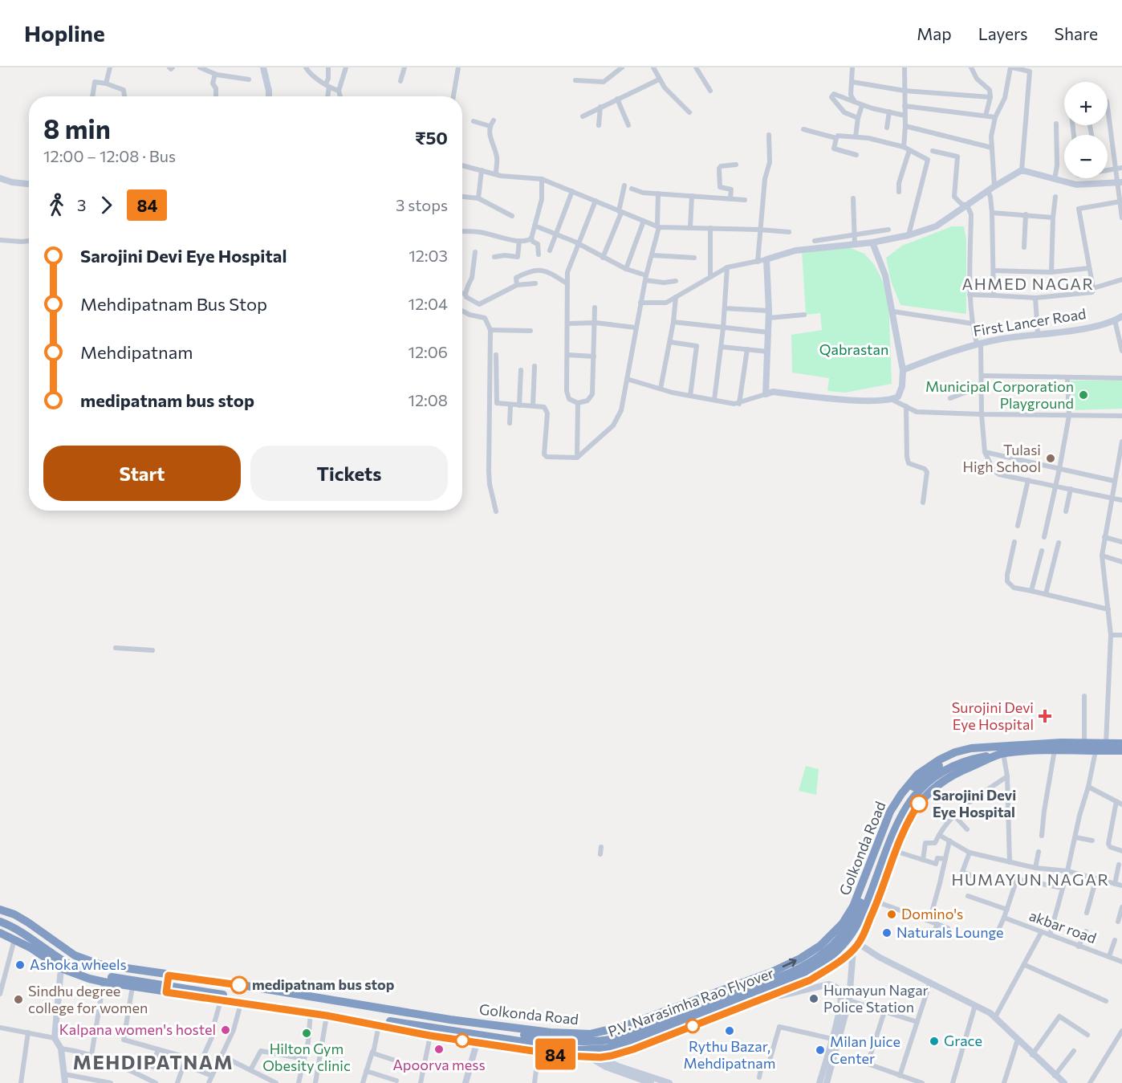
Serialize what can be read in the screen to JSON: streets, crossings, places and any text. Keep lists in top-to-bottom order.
{
  "streets": {
    "highway": ["Golkonda Road", "P.V. Narasimha Rao Flyover"],
    "street": ["First Lancer Road", "akbar road"]
  },
  "crossings": [
    ["Golkonda Road", "P.V. Narasimha Rao Flyover"]
  ],
  "districts": ["AHMED NAGAR", "HUMAYUN NAGAR", "MEHDIPATNAM"],
  "parks": ["Qabrastan"],
  "places": {
    "other": [
      "Municipal Corporation Playground",
      "Tulasi High School",
      "Sarojini Devi Eye Hospital",
      "Domino's",
      "Naturals Lounge",
      "Ashoka wheels",
      "medipatnam bus stop",
      "Humayun Nagar Police Station",
      "Sindhu degree college for women",
      "Kalpana women's hostel",
      "Rythu Bazar, Mehdipatnam",
      "Hilton Gym Obesity clinic",
      "Grace",
      "Apoorva mess",
      "Milan Juice Center"
    ],
    "health": ["Surojini Devi Eye Hospital"]
  },
  "lines": ["bus line 84"],
  "page": {
    "header": "Hopline",
    "nav": ["Map", "Layers", "Share"],
    "on_map": "84",
    "map_buttons": ["+", "−"],
    "heading": ["8 min", "12:00 – 12:08 · Bus", "₹50"],
    "legs": ["3", "84", "3 stops"],
    "list": [
      {
        "name": "Sarojini Devi Eye Hospital",
        "value": "12:03"
      },
      {
        "name": "Mehdipatnam Bus Stop",
        "value": "12:04"
      },
      {
        "name": "Mehdipatnam",
        "value": "12:06"
      },
      {
        "name": "medipatnam bus stop",
        "value": "12:08"
      }
    ],
    "buttons": ["Start", "Tickets"]
  }
}
